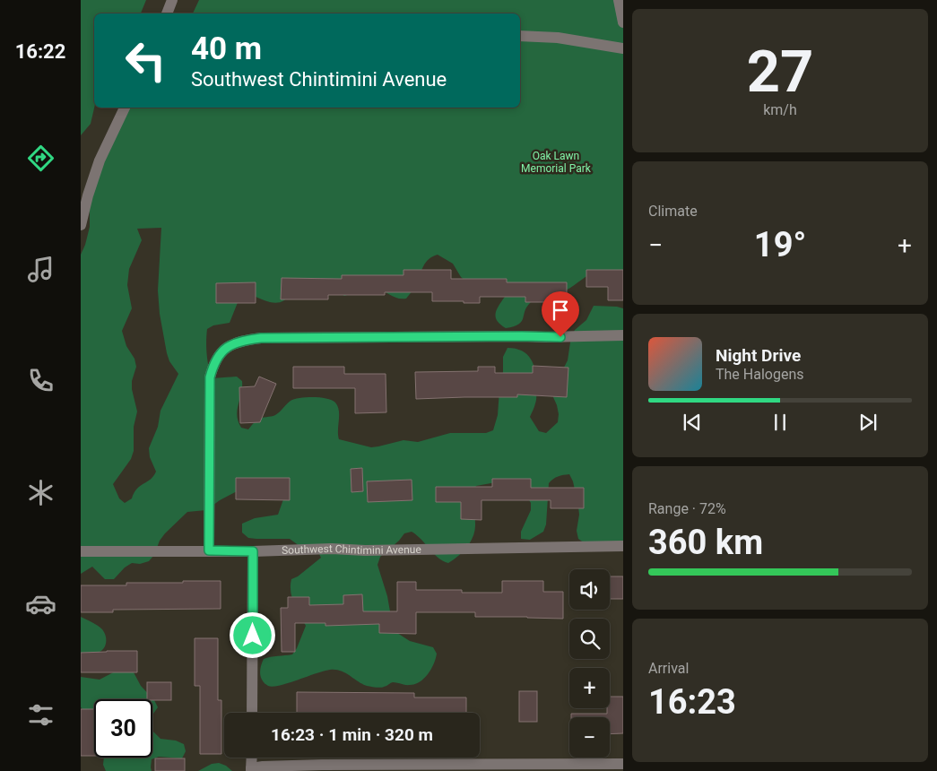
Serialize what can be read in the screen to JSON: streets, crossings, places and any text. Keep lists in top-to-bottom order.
{
  "streets": {
    "street": ["Southwest Chintimini Avenue"]
  },
  "parks": ["Oak Lawn Memorial Park"],
  "page": {
    "tabs": "16:22",
    "tile": [
      ["27", "km/h"],
      "Climate",
      ["Range · 72%", "360 km"],
      ["Arrival", "16:23"]
    ],
    "turn": ["40 m", "Southwest Chintimini Avenue"],
    "heat": ["−", "19°", "+"],
    "song": ["Night Drive", "The Halogens"],
    "map_buttons": ["+", "−"],
    "limit": "30",
    "trip": "16:23 · 1 min · 320 m"
  }
}
